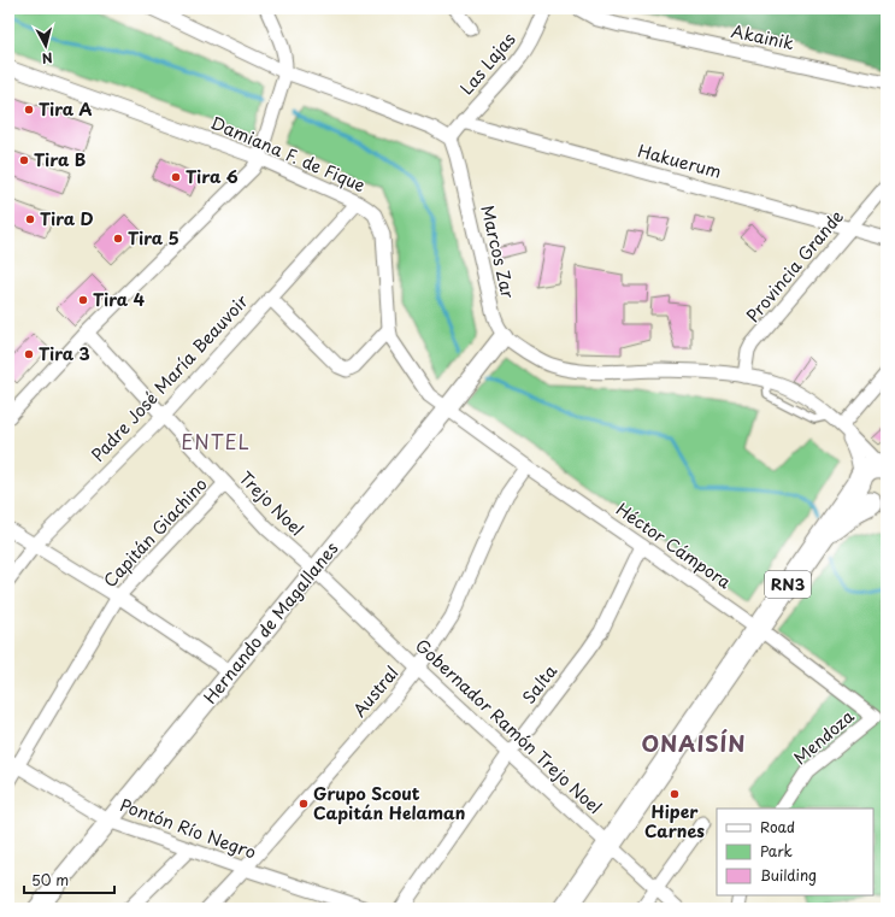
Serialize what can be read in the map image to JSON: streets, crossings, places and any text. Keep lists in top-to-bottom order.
{
  "streets": {
    "highway": ["RN3"],
    "main road": ["Hernando de Magallanes"],
    "street": [
      "Akainik",
      "Las Lajas",
      "Damiana F. de Fique",
      "Hakuerum",
      "Marcos Zar",
      "Provincia Grande",
      "Padre José María Beauvoir",
      "Trejo Noel",
      "Capitán Giachino",
      "Héctor Cámpora",
      "Salta",
      "Austral",
      "Gobernador Ramón Trejo Noel",
      "Mendoza",
      "Pontón Río Negro"
    ]
  },
  "crossings": [
    ["Las Lajas", "Hakuerum"],
    ["Las Lajas", "Marcos Zar"],
    ["Damiana F. de Fique", "Padre José María Beauvoir"],
    ["Damiana F. de Fique", "Héctor Cámpora"],
    ["Damiana F. de Fique", "Hernando de Magallanes"],
    ["Hakuerum", "Provincia Grande"],
    ["Marcos Zar", "Hernando de Magallanes"],
    ["Padre José María Beauvoir", "Trejo Noel"],
    ["Trejo Noel", "Capitán Giachino"],
    ["Trejo Noel", "Hernando de Magallanes"],
    ["Trejo Noel", "Gobernador Ramón Trejo Noel"],
    ["Capitán Giachino", "Pontón Río Negro"],
    ["Héctor Cámpora", "RN3"],
    ["Héctor Cámpora", "Hernando de Magallanes"],
    ["Héctor Cámpora", "Salta"],
    ["Héctor Cámpora", "Austral"],
    ["Héctor Cámpora", "Mendoza"],
    ["RN3", "Gobernador Ramón Trejo Noel"],
    ["Hernando de Magallanes", "Gobernador Ramón Trejo Noel"],
    ["Hernando de Magallanes", "Pontón Río Negro"],
    ["Salta", "Gobernador Ramón Trejo Noel"],
    ["Austral", "Gobernador Ramón Trejo Noel"],
    ["Austral", "Pontón Río Negro"]
  ],
  "districts": ["ENTEL", "ONAISÍN"],
  "places": [
    "Tira A",
    "Tira B",
    "Tira 6",
    "Tira D",
    "Tira 5",
    "Tira 4",
    "Tira 3",
    "Hiper Carnes",
    "Grupo Scout Capitán Helaman"
  ],
  "legend": ["Road", "Park", "Building"],
  "scale_bar": "50 m",
  "north": "bottom"
}
